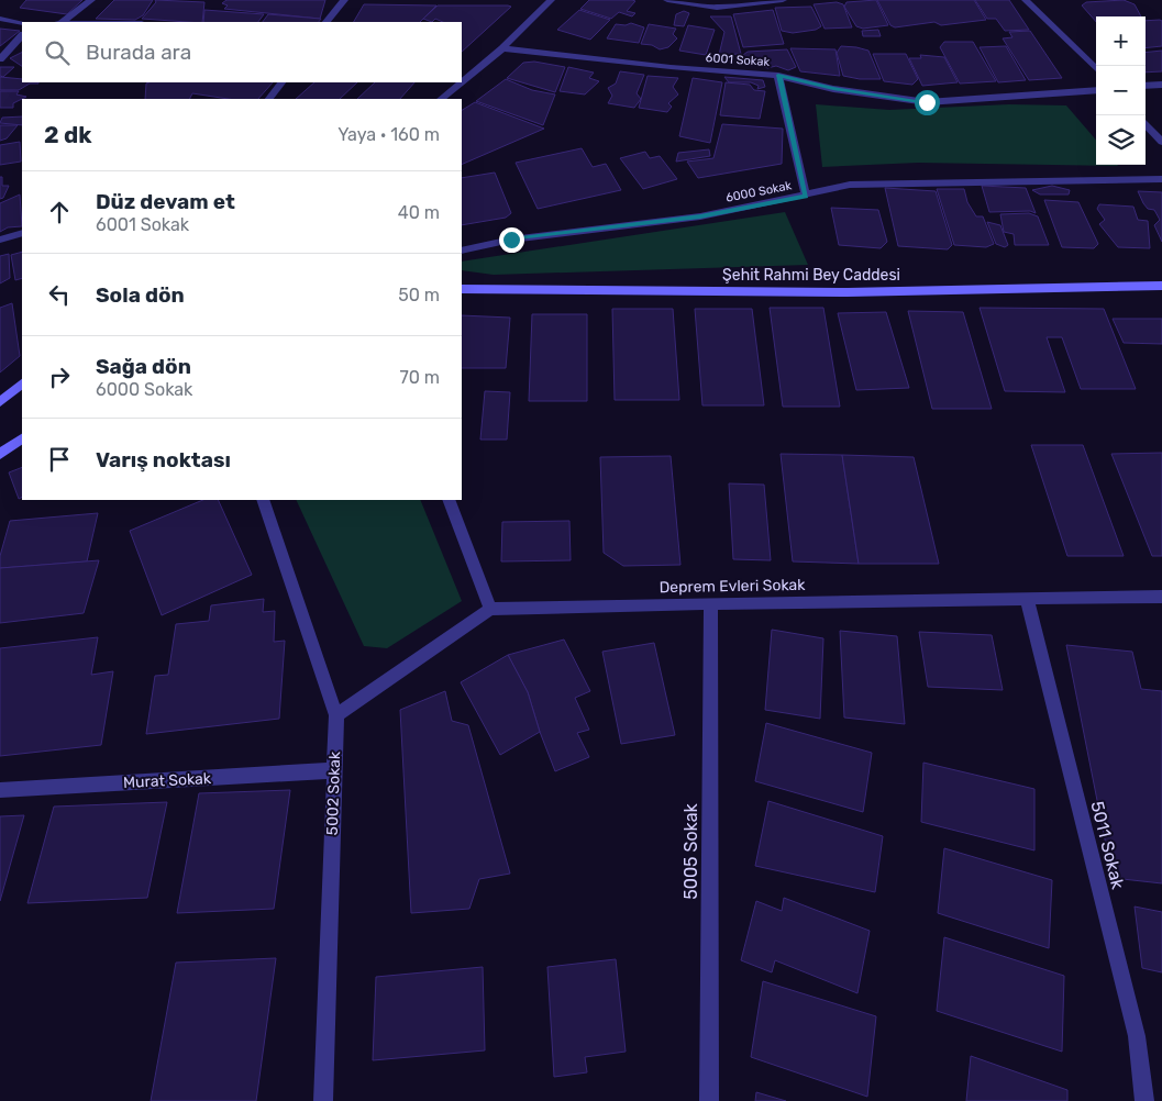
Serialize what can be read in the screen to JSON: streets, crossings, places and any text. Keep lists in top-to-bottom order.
{
  "streets": {
    "main road": ["Şehit Rahmi Bey Caddesi"],
    "street": [
      "6001 Sokak",
      "6000 Sokak",
      "Deprem Evleri Sokak",
      "Murat Sokak",
      "5002 Sokak",
      "5011 Sokak",
      "5005 Sokak"
    ]
  },
  "crossings": [
    ["Deprem Evleri Sokak", "5011 Sokak"],
    ["Deprem Evleri Sokak", "5005 Sokak"],
    ["Murat Sokak", "5002 Sokak"]
  ],
  "page": {
    "map_buttons": ["+", "−"],
    "search": "Burada ara",
    "heading": ["2 dk", "Yaya · 160 m"],
    "list": [
      ["Düz devam et", "6001 Sokak", "40 m"],
      ["Sola dön", "50 m"],
      ["Sağa dön", "6000 Sokak", "70 m"],
      "Varış noktası"
    ]
  }
}
